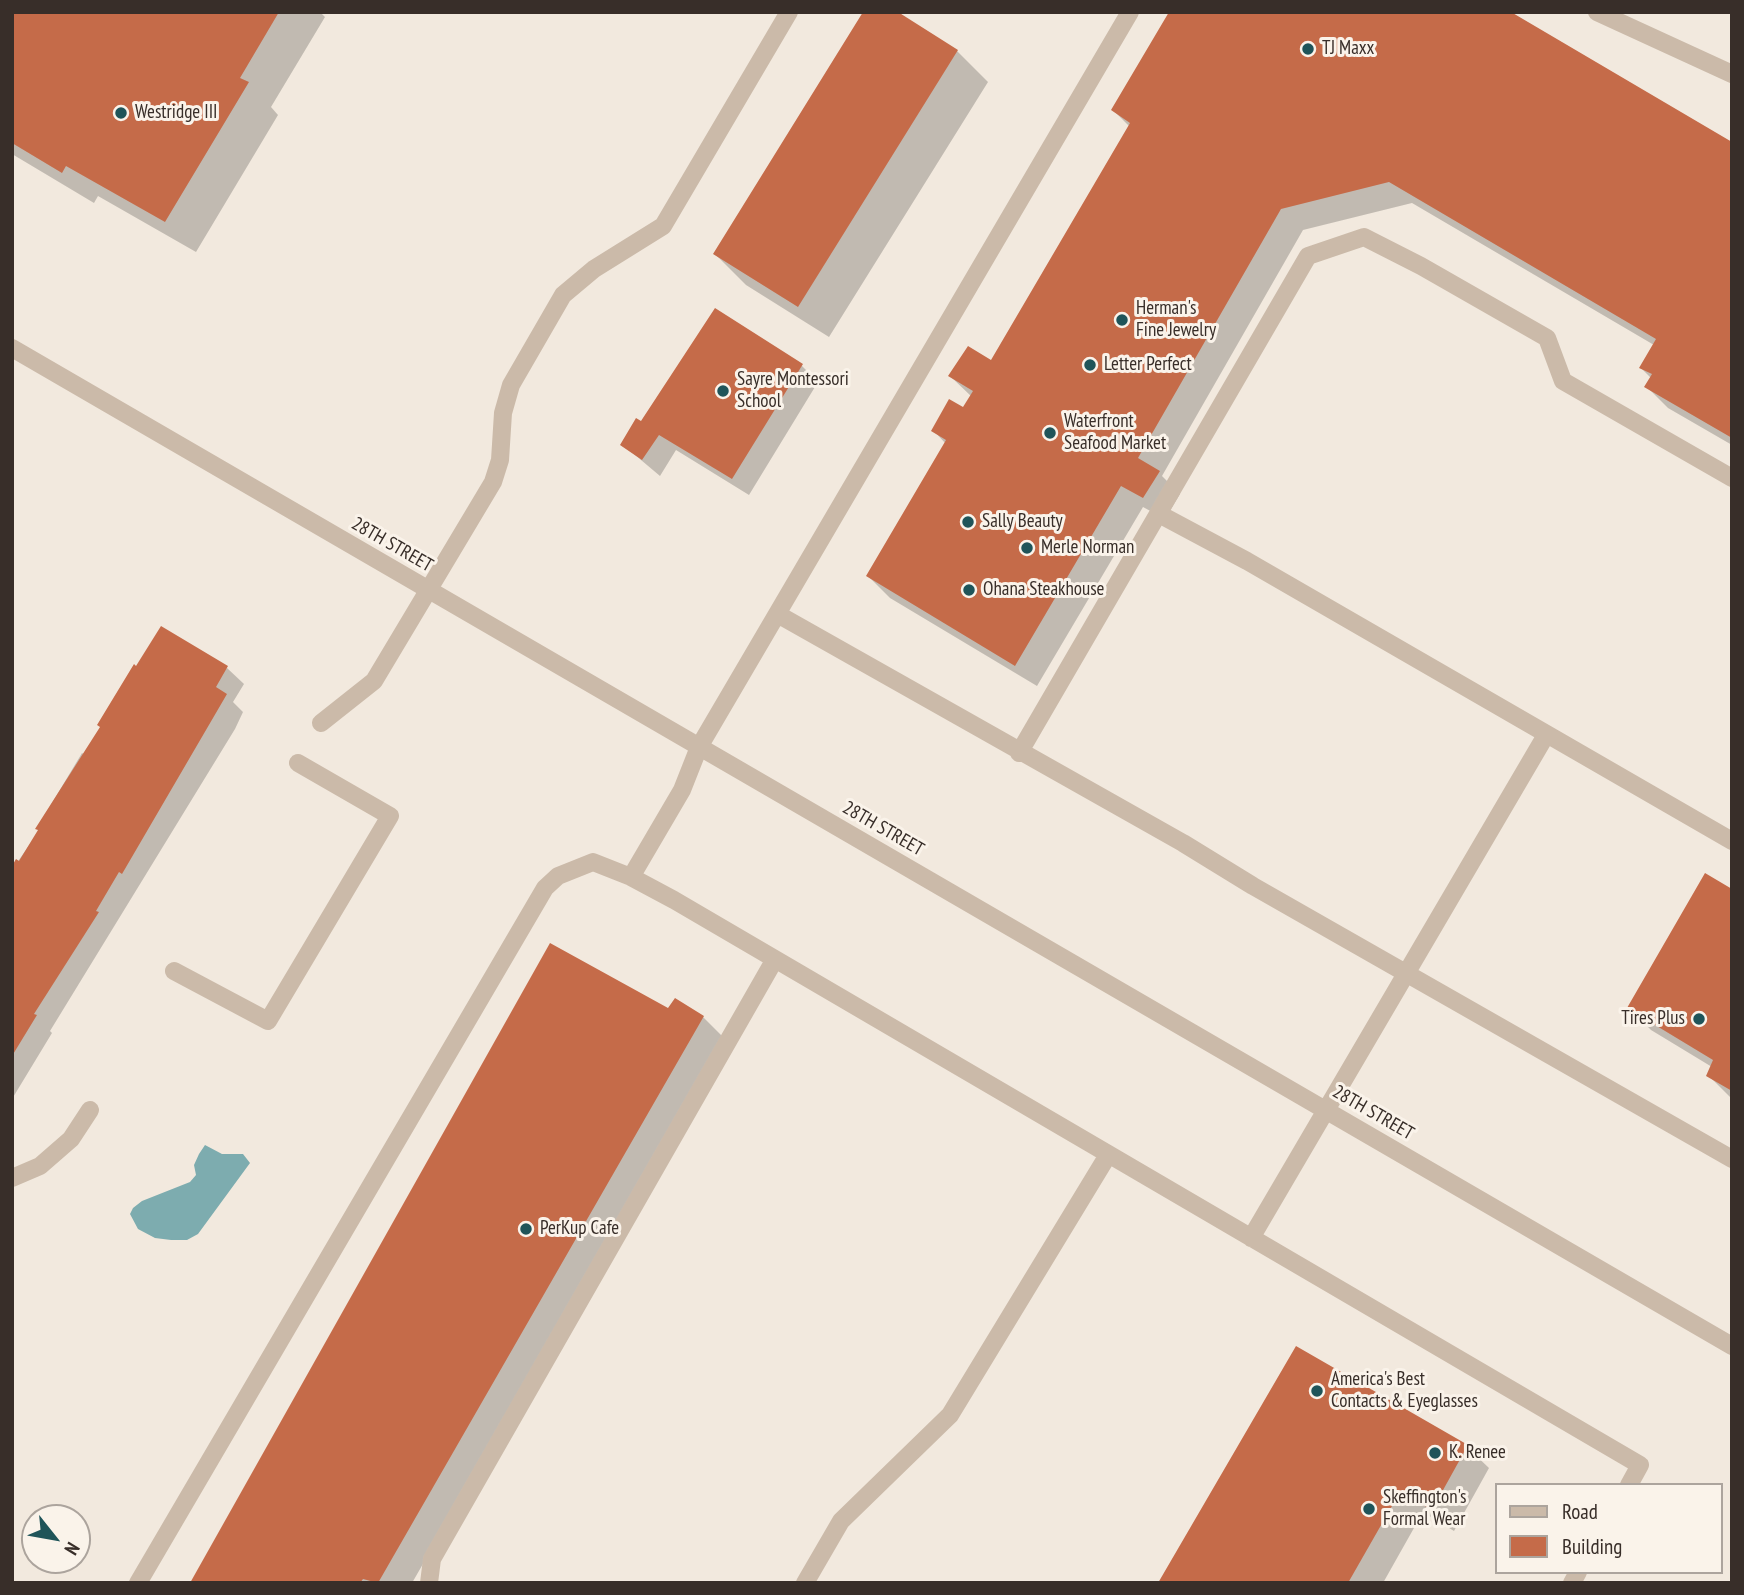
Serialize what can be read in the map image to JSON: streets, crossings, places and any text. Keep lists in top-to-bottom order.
{
  "streets": {
    "street": ["28TH STREET"]
  },
  "places": [
    "TJ Maxx",
    "Westridge III",
    "Herman's Fine Jewelry",
    "Letter Perfect",
    "Sayre Montessori School",
    "Waterfront Seafood Market",
    "Sally Beauty",
    "Merle Norman",
    "Ohana Steakhouse",
    "Tires Plus",
    "PerKup Cafe",
    "America's Best Contacts & Eyeglasses",
    "K. Renee",
    "Skeffington's Formal Wear"
  ],
  "legend": ["Road", "Building"],
  "north": "bottom right"
}
